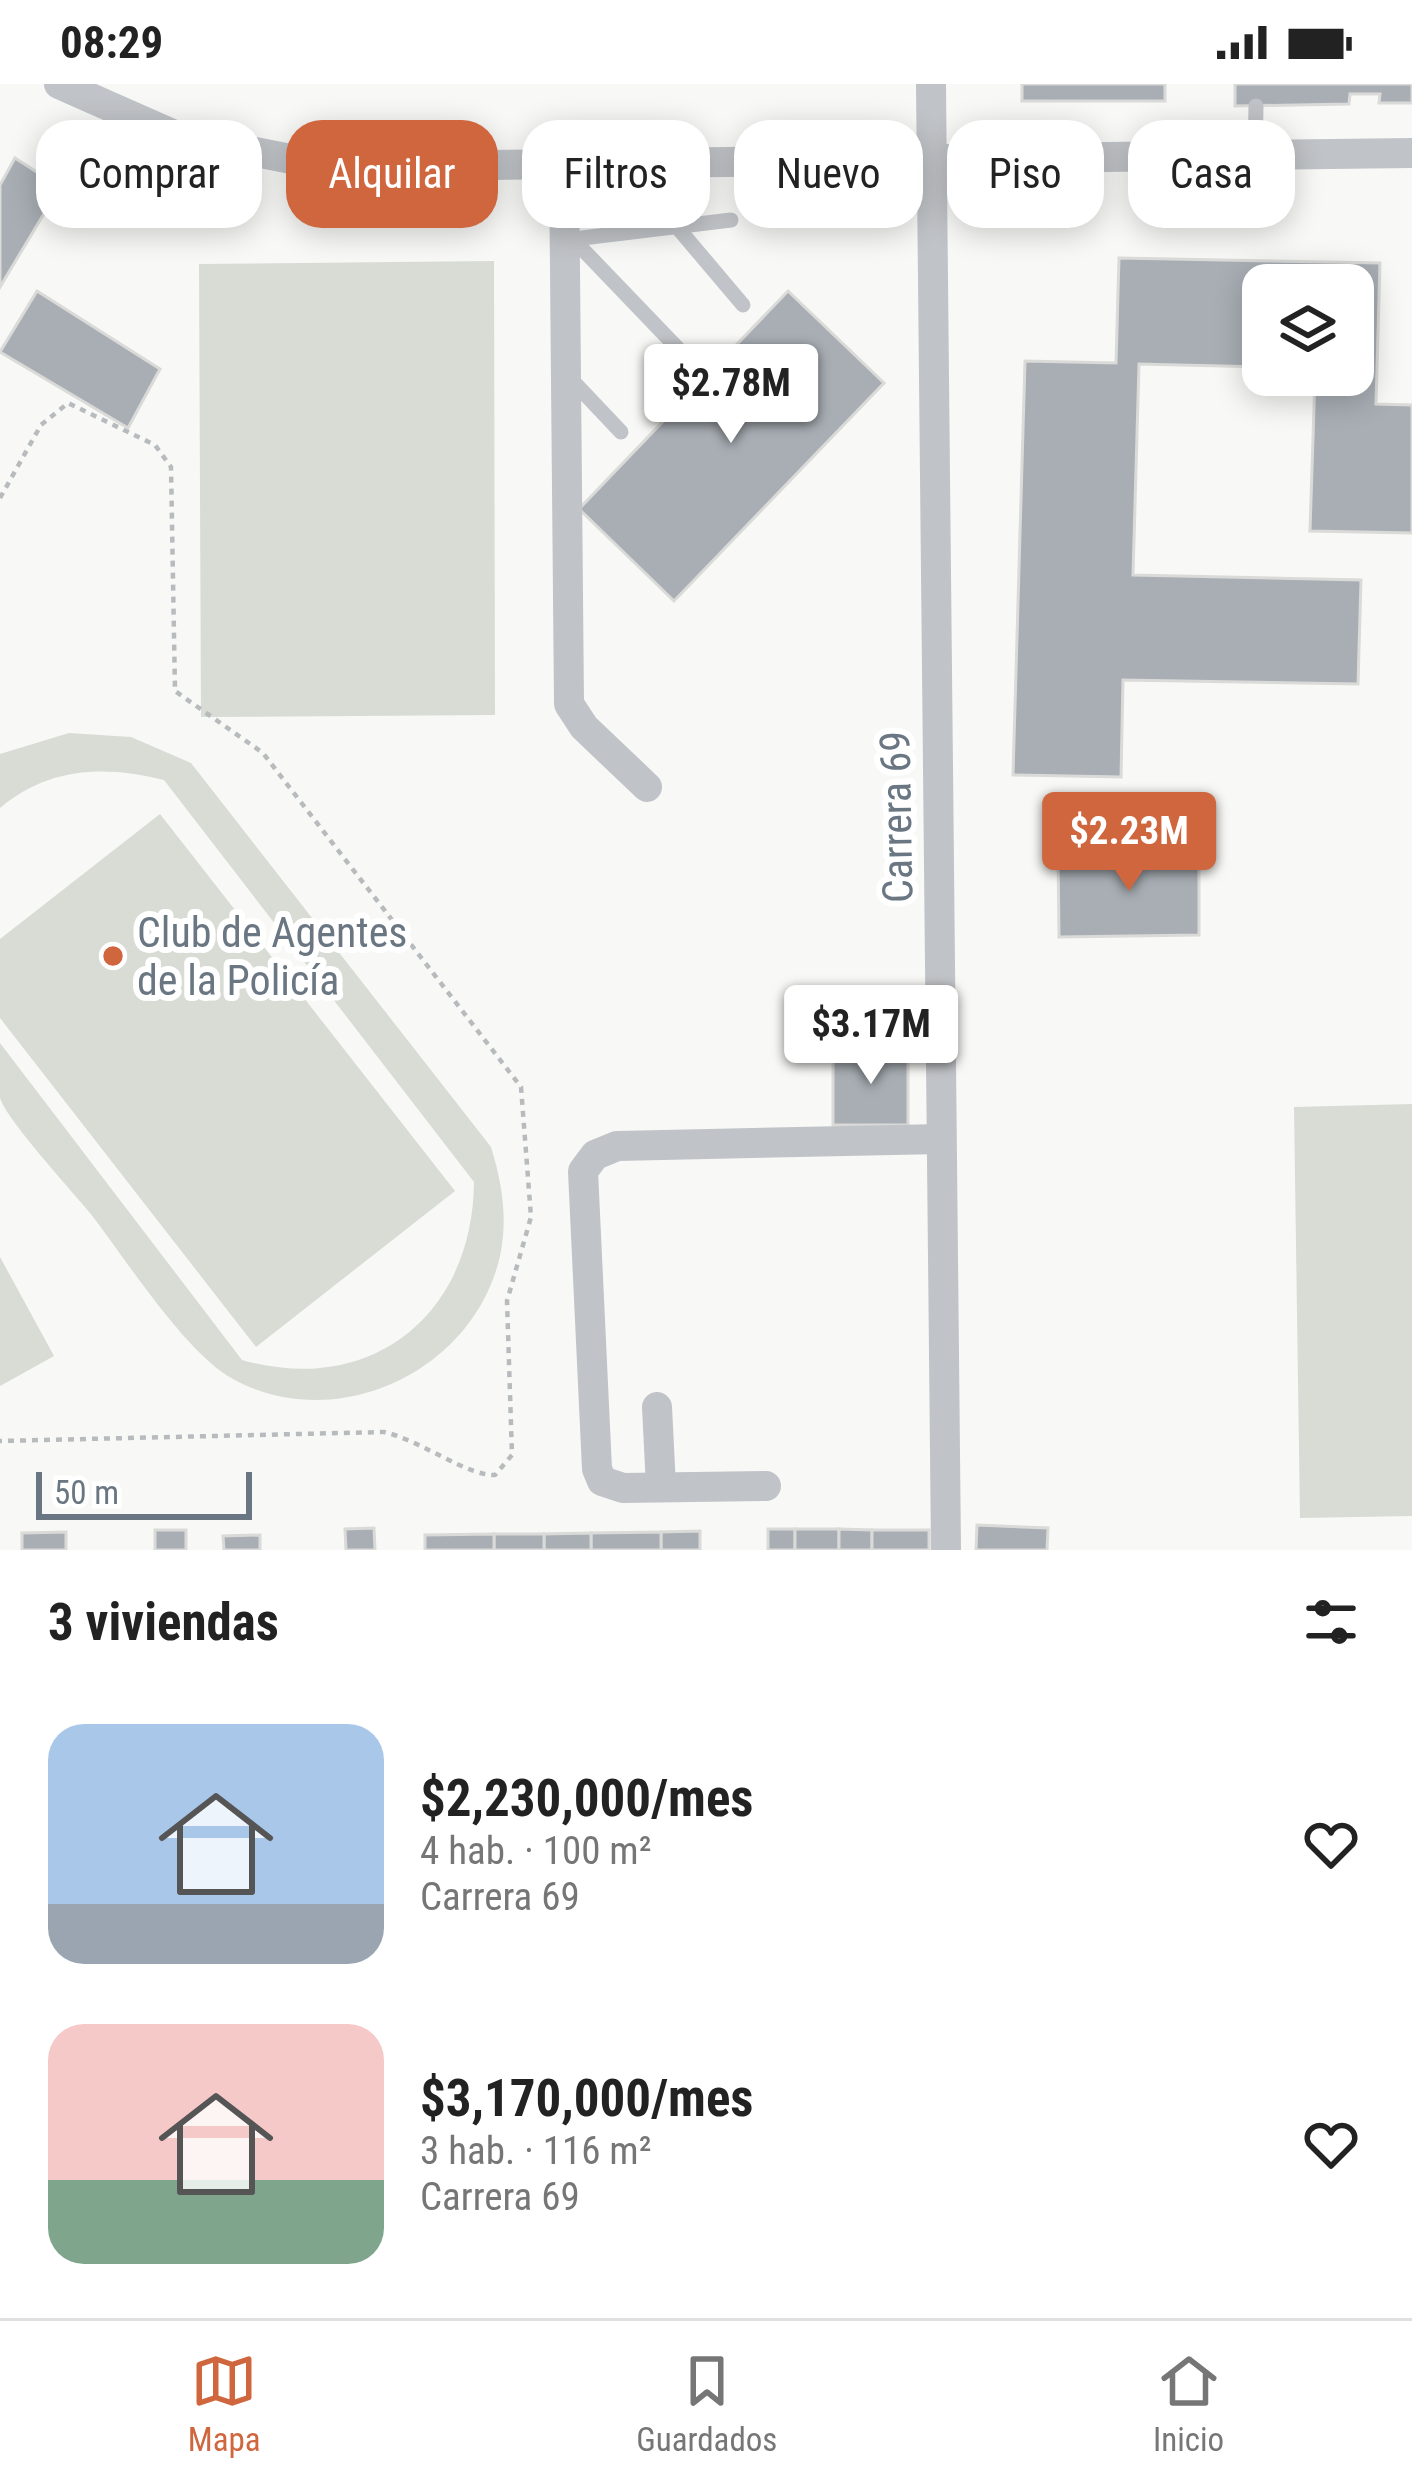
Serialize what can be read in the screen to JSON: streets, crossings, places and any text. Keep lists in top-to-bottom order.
{
  "streets": {
    "street": ["Carrera 69"]
  },
  "places": ["Club de Agentes de la Policía"],
  "scale_bar": "50 m",
  "page": {
    "status": "08:29",
    "chip": [
      "Comprar",
      "Alquilar",
      "Filtros",
      "Nuevo",
      "Piso",
      "Casa"
    ],
    "price": ["$2.78M", "$2.23M", "$3.17M"],
    "scale": "50 m",
    "heading": "3 viviendas",
    "list": [
      {
        "name": "$2,230,000/mes",
        "note": "4 hab. · 100 m² · Carrera 69"
      },
      {
        "name": "$3,170,000/mes",
        "note": "3 hab. · 116 m² · Carrera 69"
      }
    ],
    "tabs": ["Mapa", "Guardados", "Inicio"]
  }
}
